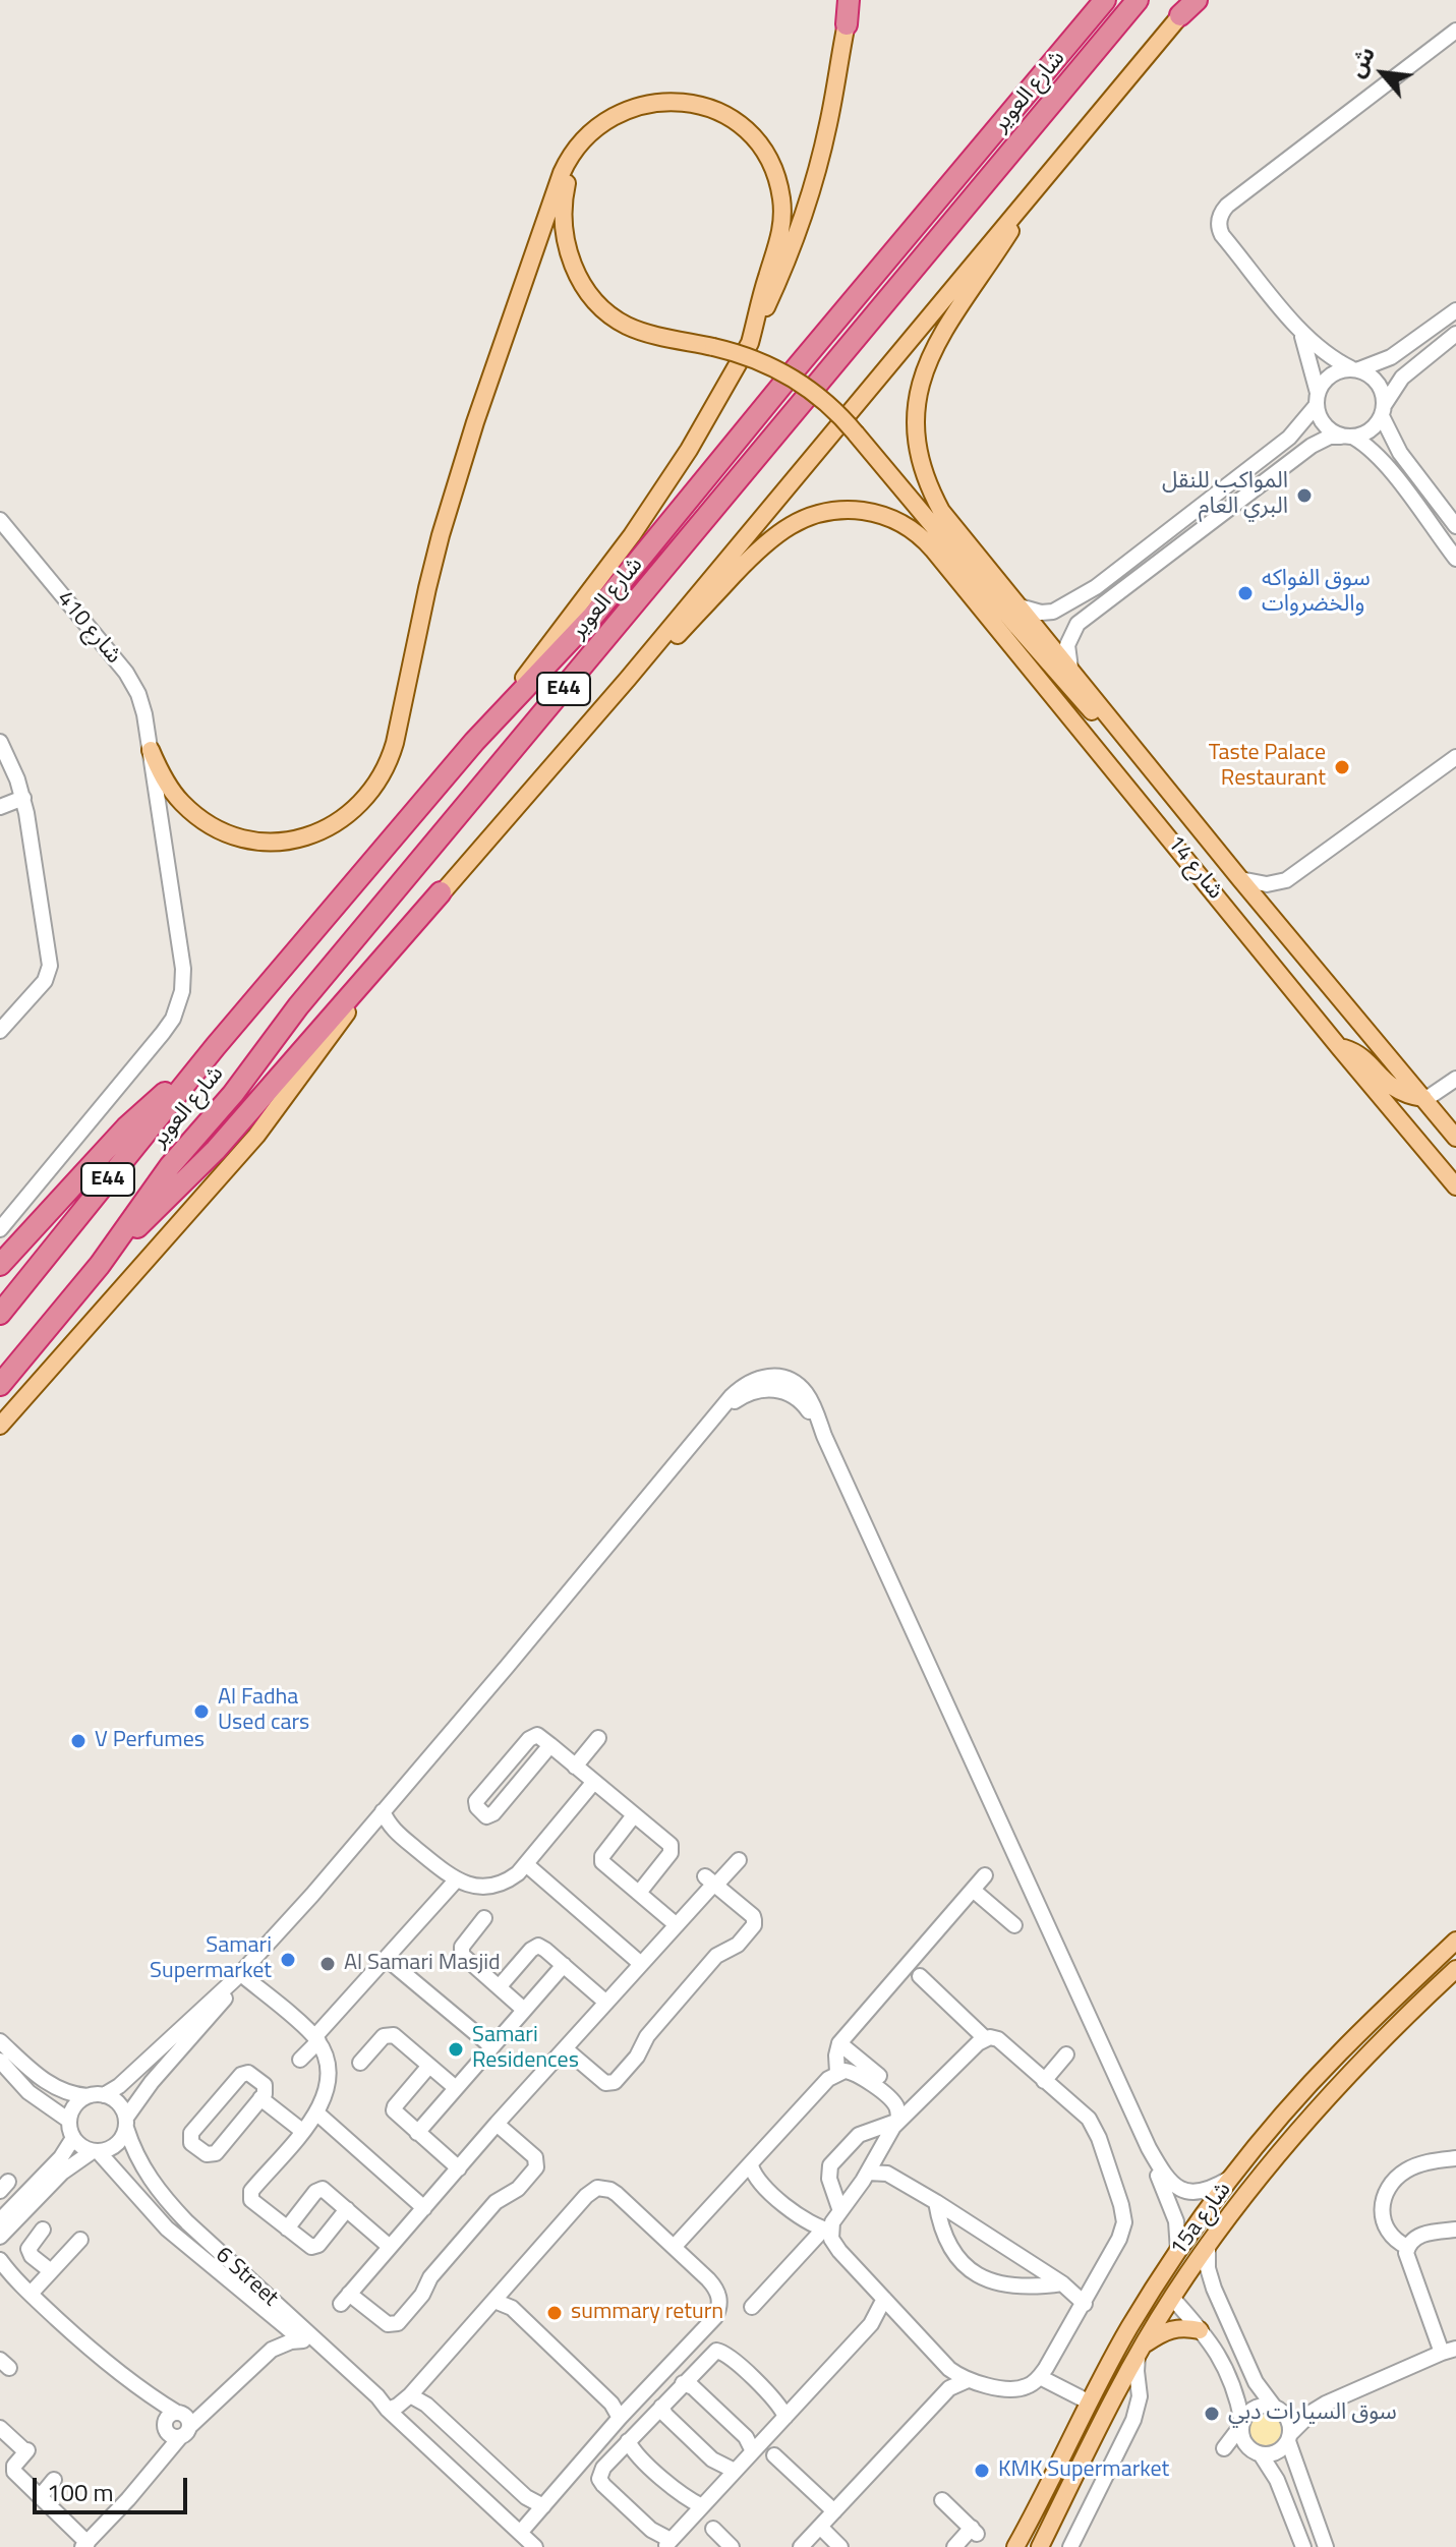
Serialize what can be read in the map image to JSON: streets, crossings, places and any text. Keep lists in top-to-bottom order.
{
  "streets": {
    "highway": ["شارع العوير", "E44"],
    "main road": ["شارع 14", "15a شارع"],
    "street": ["شارع 410", "6 Street"]
  },
  "places": [
    "المواكب للنقل البري العام",
    "سوق الفواكه والخضروات",
    "Taste Palace Restaurant",
    "Al Fadha Used cars",
    "V Perfumes",
    "Samari Supermarket",
    "Al Samari Masjid",
    "Samari Residences",
    "summary return",
    "سوق السيارات دبي",
    "KMK Supermarket"
  ],
  "scale_bar": "100 m",
  "north": "top left"
}
